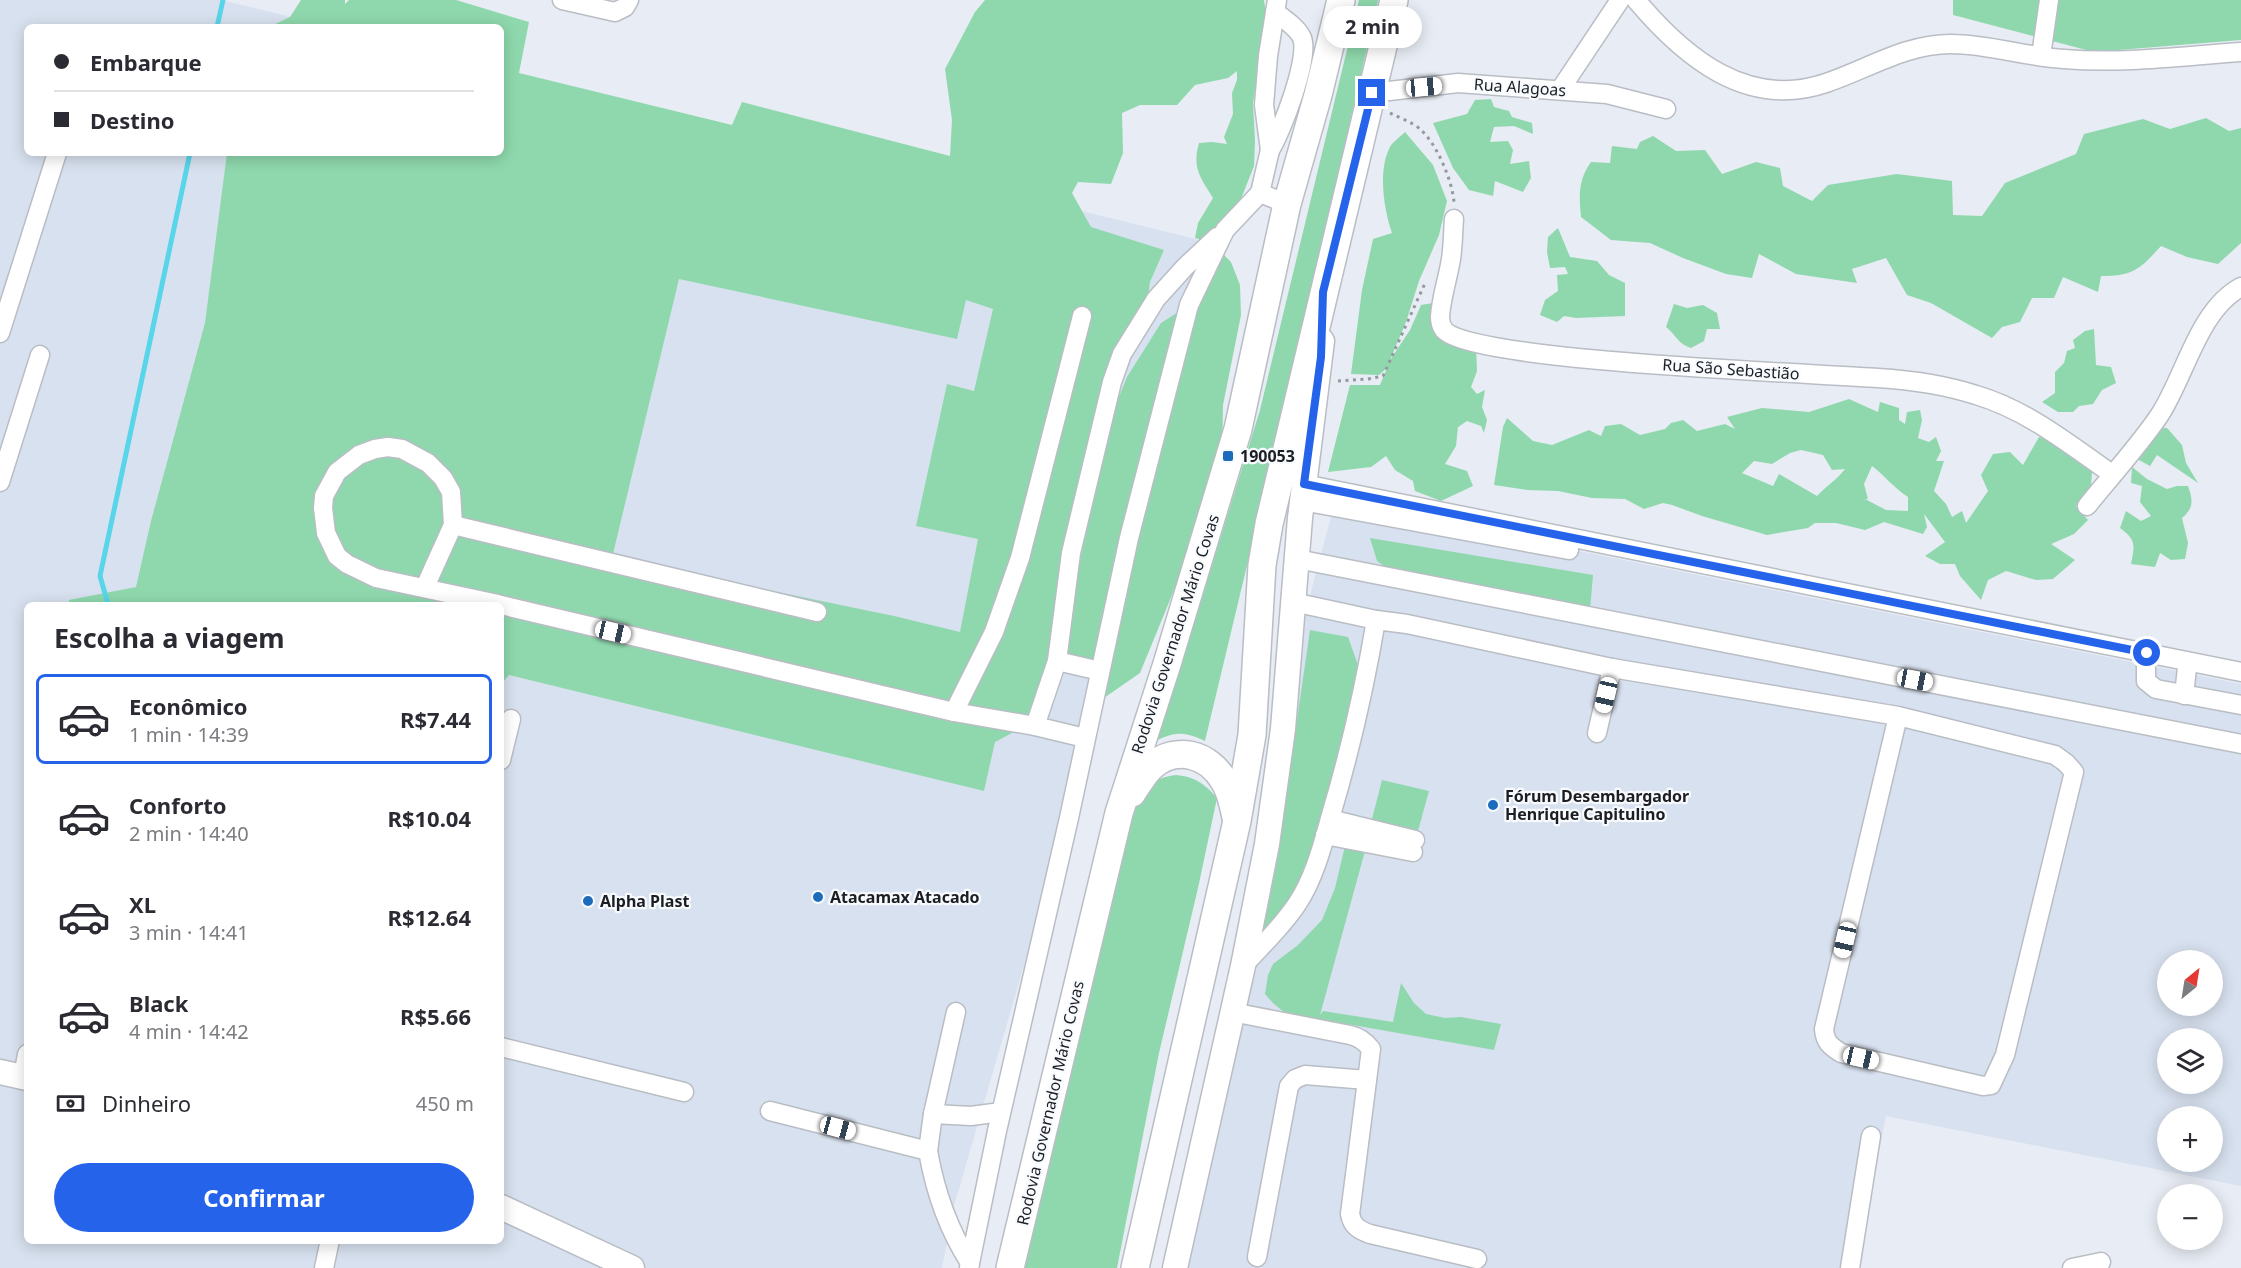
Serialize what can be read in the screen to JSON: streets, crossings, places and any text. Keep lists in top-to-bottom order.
{
  "streets": {
    "highway": ["Rodovia Governador Mário Covas"],
    "street": ["Rua Alagoas", "Rua São Sebastião"]
  },
  "places": {
    "transit": ["190053"],
    "other": ["Fórum Desembargador Henrique Capitulino", "Atacamax Atacado", "Alpha Plast"]
  },
  "north": "top right",
  "page": {
    "bubble": "2 min",
    "banner": ["Embarque", "Destino"],
    "heading": "Escolha a viagem",
    "list": [
      {
        "name": "Econômico",
        "note": "1 min · 14:39",
        "value": "R$7.44"
      },
      {
        "name": "Conforto",
        "note": "2 min · 14:40",
        "value": "R$10.04"
      },
      {
        "name": "XL",
        "note": "3 min · 14:41",
        "value": "R$12.64"
      },
      {
        "name": "Black",
        "note": "4 min · 14:42",
        "value": "R$5.66"
      }
    ],
    "map_buttons": ["+", "−"],
    "pay": ["Dinheiro", "450 m"],
    "buttons": "Confirmar"
  }
}
